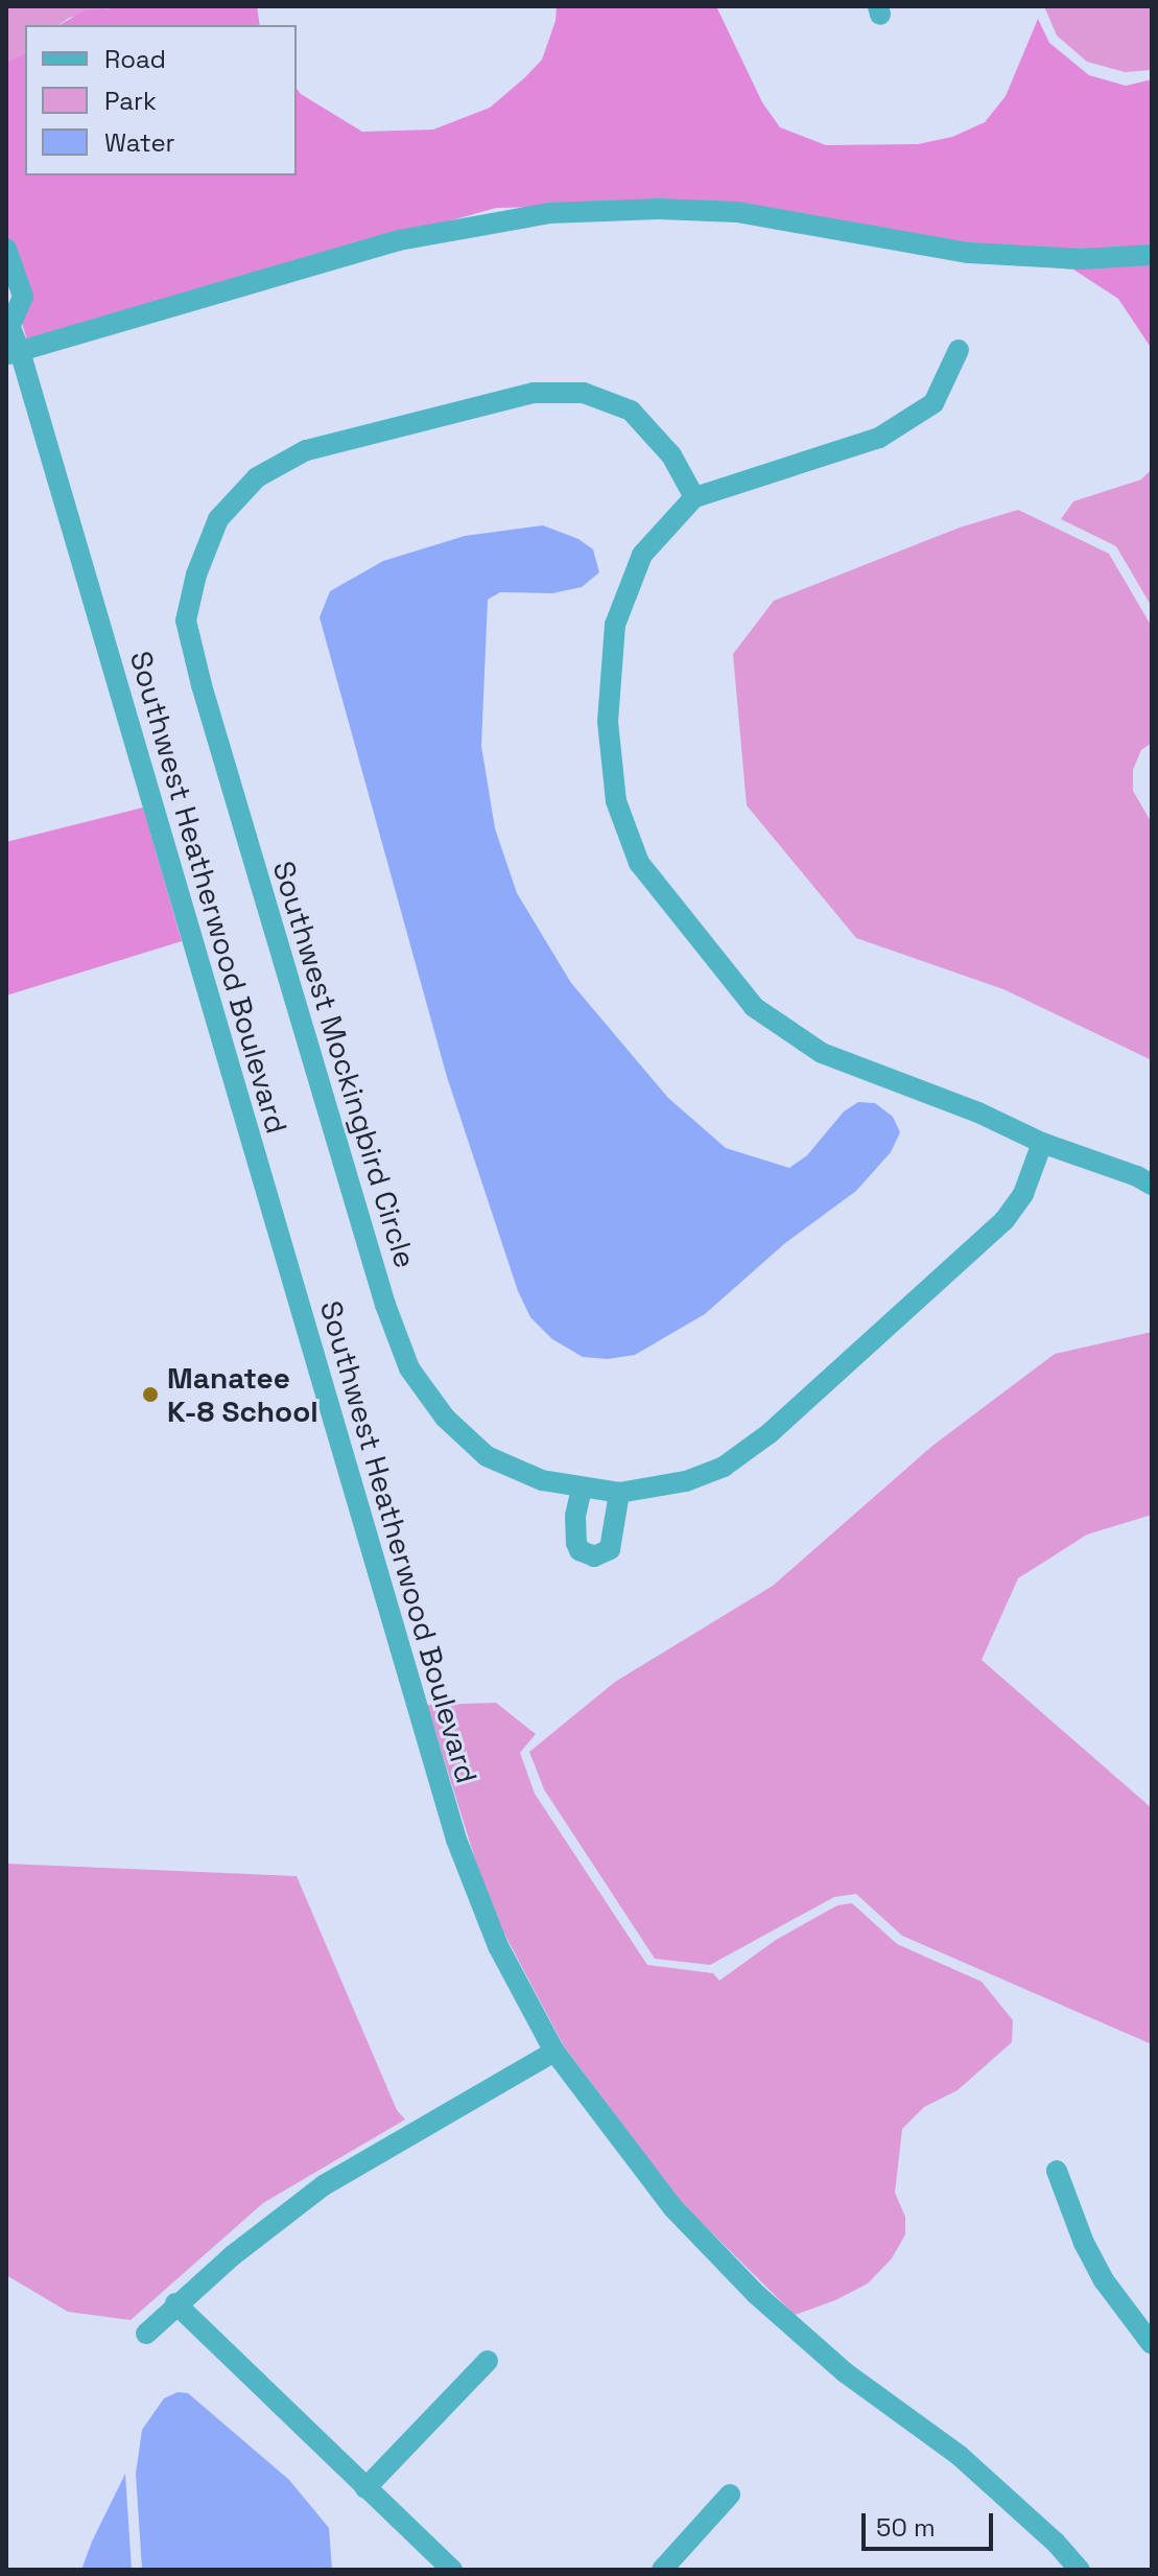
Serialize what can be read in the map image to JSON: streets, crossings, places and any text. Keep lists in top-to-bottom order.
{
  "streets": {
    "street": ["Southwest Heatherwood Boulevard", "Southwest Mockingbird Circle"]
  },
  "places": ["Manatee K-8 School"],
  "legend": ["Road", "Park", "Water"],
  "scale_bar": "50 m"
}
